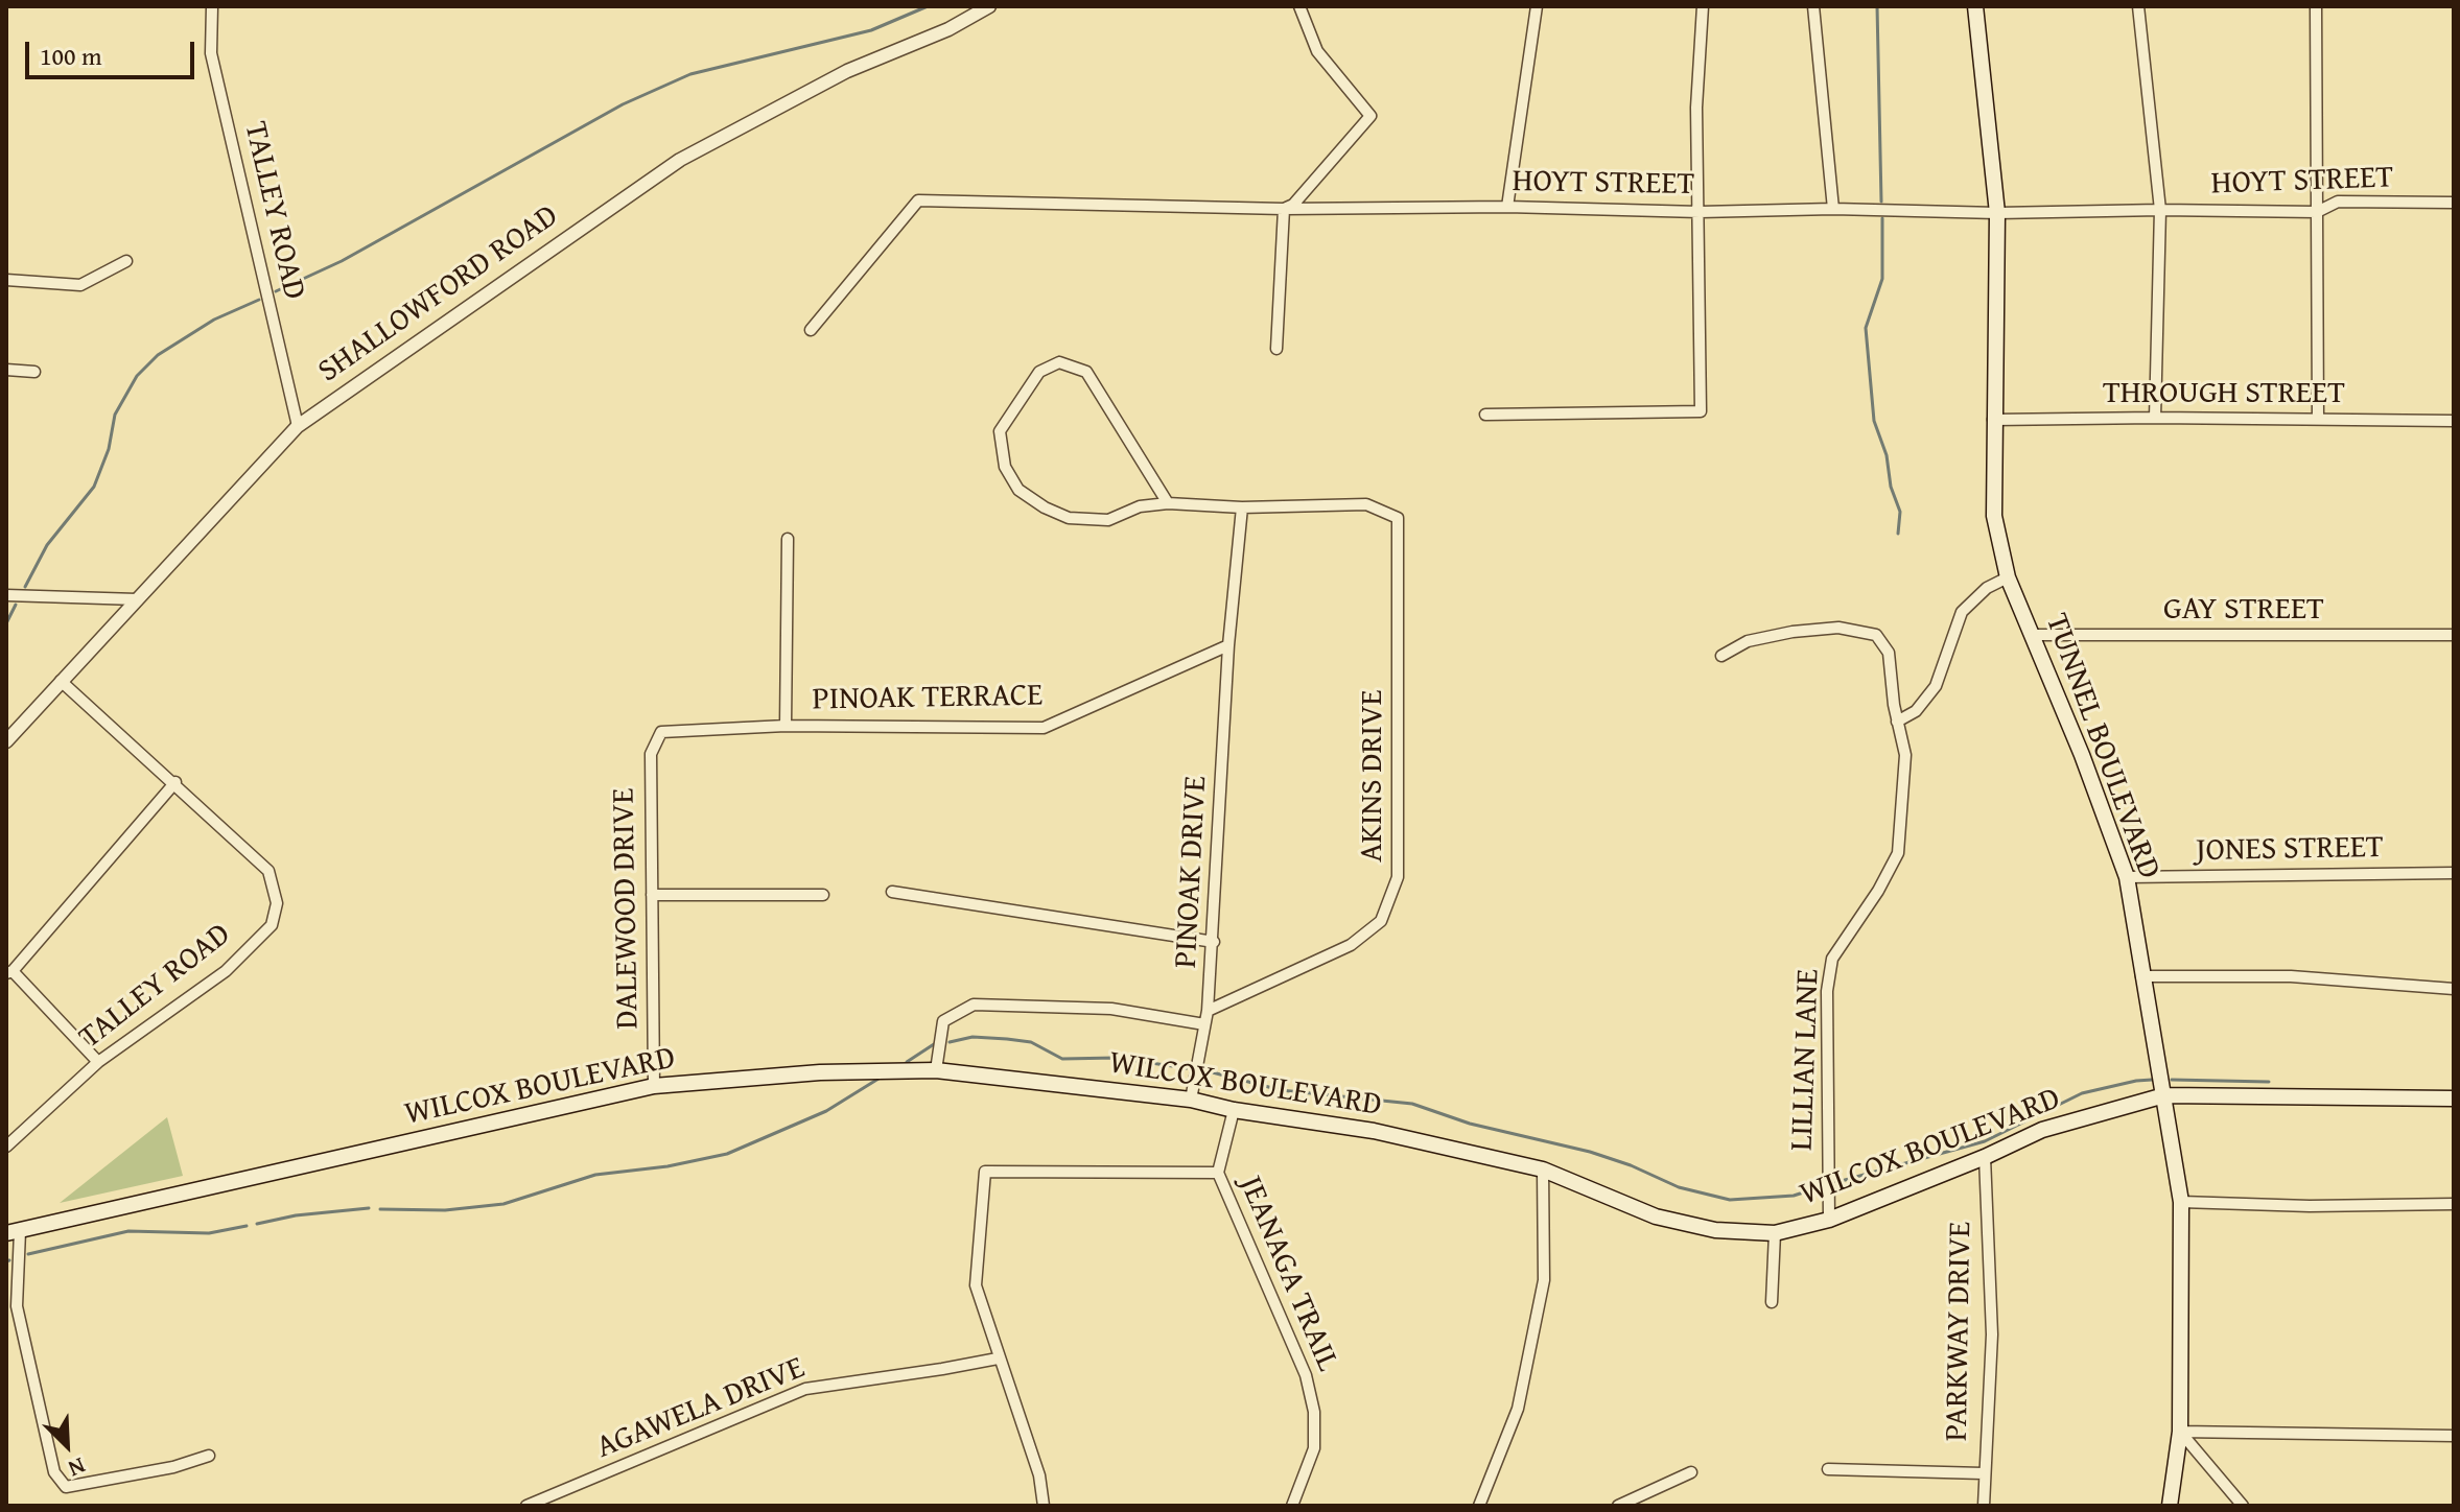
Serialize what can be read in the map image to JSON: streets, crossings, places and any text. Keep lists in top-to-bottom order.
{
  "streets": {
    "main road": ["TUNNEL BOULEVARD", "WILCOX BOULEVARD"],
    "street": [
      "HOYT STREET",
      "TALLEY ROAD",
      "SHALLOWFORD ROAD",
      "THROUGH STREET",
      "GAY STREET",
      "PINOAK TERRACE",
      "AKINS DRIVE",
      "JONES STREET",
      "PINOAK DRIVE",
      "DALEWOOD DRIVE",
      "LILLIAN LANE",
      "JEANAGA TRAIL",
      "PARKWAY DRIVE",
      "AGAWELA DRIVE"
    ]
  },
  "crossings": [
    ["HOYT STREET", "TUNNEL BOULEVARD"],
    ["TALLEY ROAD", "SHALLOWFORD ROAD"],
    ["THROUGH STREET", "TUNNEL BOULEVARD"],
    ["GAY STREET", "TUNNEL BOULEVARD"],
    ["PINOAK TERRACE", "PINOAK DRIVE"],
    ["PINOAK TERRACE", "DALEWOOD DRIVE"],
    ["TUNNEL BOULEVARD", "JONES STREET"],
    ["TUNNEL BOULEVARD", "WILCOX BOULEVARD"],
    ["AKINS DRIVE", "PINOAK DRIVE"],
    ["PINOAK DRIVE", "WILCOX BOULEVARD"],
    ["DALEWOOD DRIVE", "WILCOX BOULEVARD"],
    ["LILLIAN LANE", "WILCOX BOULEVARD"],
    ["WILCOX BOULEVARD", "JEANAGA TRAIL"],
    ["WILCOX BOULEVARD", "PARKWAY DRIVE"]
  ],
  "scale_bar": "100 m",
  "north": "bottom right"
}
